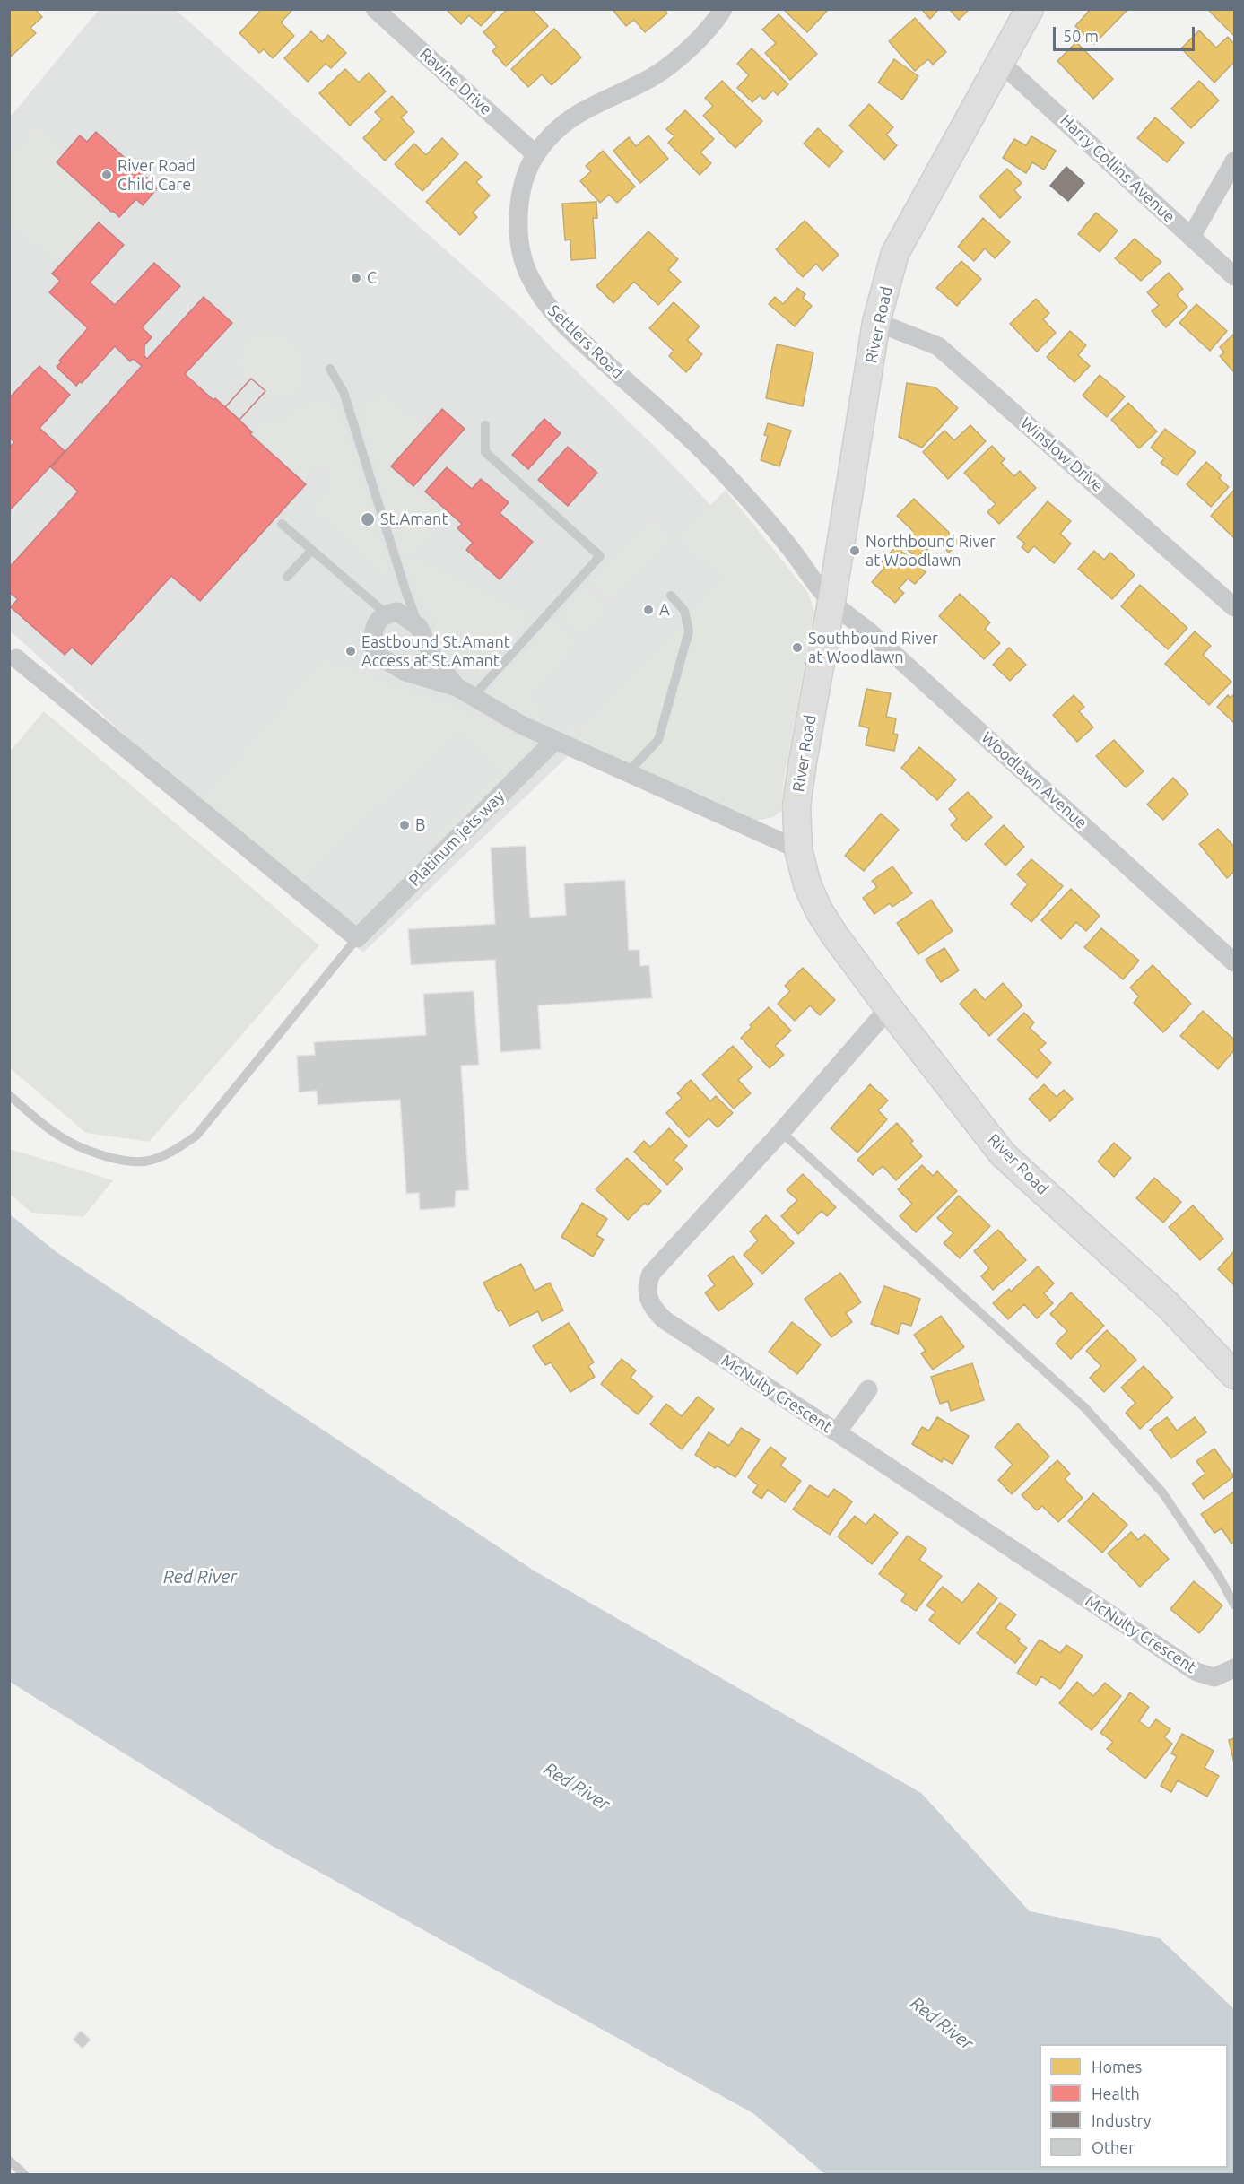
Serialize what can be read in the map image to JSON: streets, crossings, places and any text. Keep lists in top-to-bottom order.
{
  "streets": {
    "street": [
      "Ravine Drive",
      "Harry Collins Avenue",
      "River Road",
      "Settlers Road",
      "Winslow Drive",
      "Woodlawn Avenue",
      "Platinum jets way",
      "McNulty Crescent"
    ]
  },
  "crossings": [
    ["Ravine Drive", "Settlers Road"],
    ["Harry Collins Avenue", "River Road"],
    ["River Road", "Settlers Road"],
    ["River Road", "Winslow Drive"],
    ["River Road", "Woodlawn Avenue"],
    ["River Road", "McNulty Crescent"],
    ["Settlers Road", "Woodlawn Avenue"]
  ],
  "water": ["Red River"],
  "places": [
    "River Road Child Care",
    "C",
    "St.Amant",
    "Northbound River at Woodlawn",
    "A",
    "Southbound River at Woodlawn",
    "Eastbound St.Amant Access at St.Amant",
    "B"
  ],
  "legend": [
    "Homes",
    "Health",
    "Industry",
    "Other"
  ],
  "scale_bar": "50 m"
}
